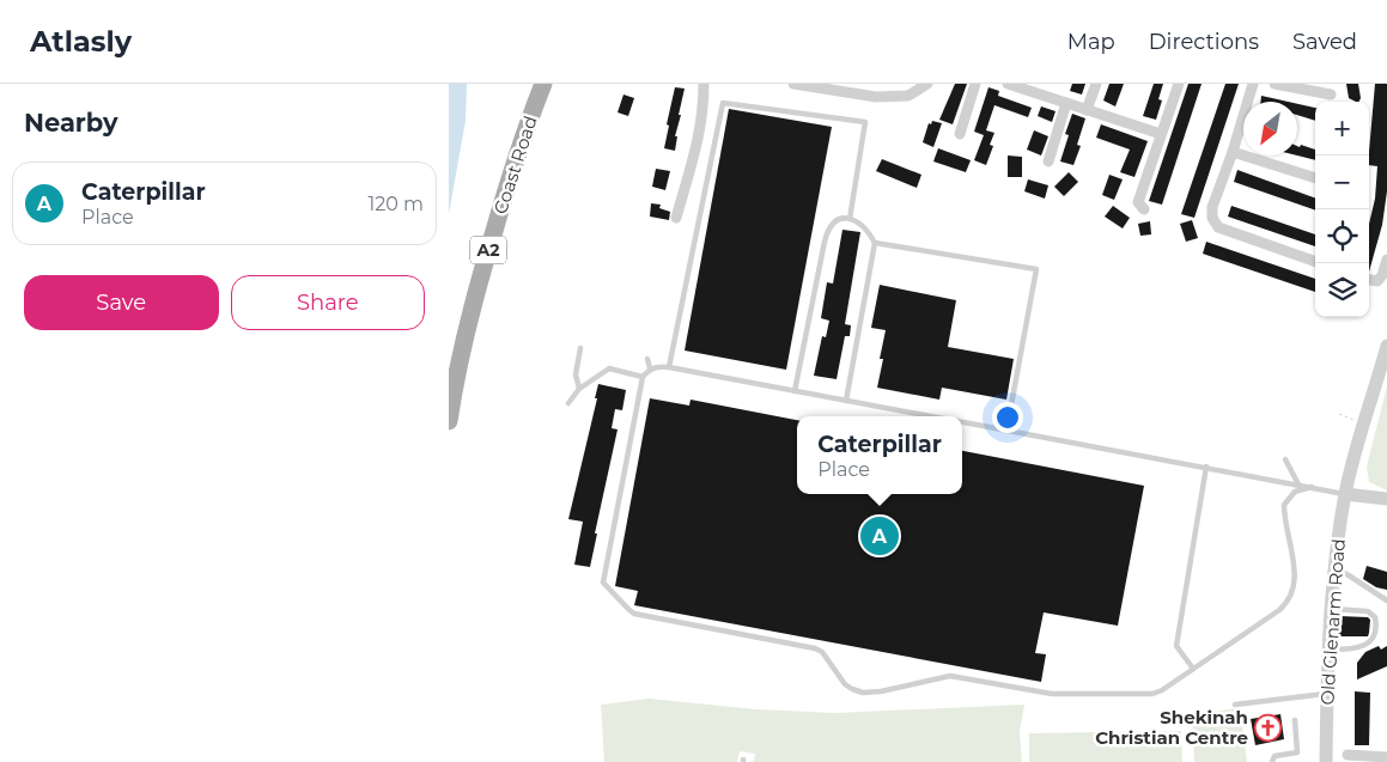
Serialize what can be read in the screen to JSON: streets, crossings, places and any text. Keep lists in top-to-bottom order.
{
  "streets": {
    "main road": ["Coast Road", "A2"],
    "street": ["Old Glenarm Road"]
  },
  "places": {
    "church": ["Shekinah Christian Centre"]
  },
  "north": "bottom left",
  "page": {
    "header": "Atlasly",
    "nav": ["Map", "Directions", "Saved"],
    "heading": "Nearby",
    "map_buttons": ["+", "−"],
    "list": [
      {
        "mark": "A",
        "name": "Caterpillar",
        "note": "Place",
        "value": "120 m"
      }
    ],
    "buttons": ["Save", "Share"],
    "popup": ["Caterpillar", "Place"],
    "pins": "A"
  }
}
